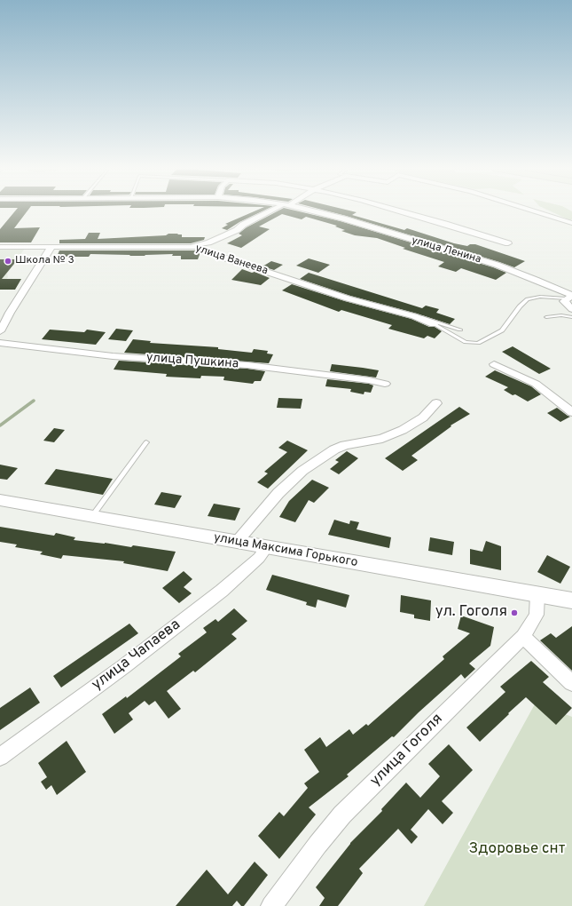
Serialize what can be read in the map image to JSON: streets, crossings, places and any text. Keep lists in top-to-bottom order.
{
  "streets": {
    "street": [
      "улица Ленина",
      "улица Ванеева",
      "улица Пушкина",
      "улица Максима Горького",
      "улица Чапаева",
      "улица Гоголя"
    ]
  },
  "crossings": [
    ["улица Максима Горького", "улица Чапаева"],
    ["улица Максима Горького", "улица Гоголя"]
  ],
  "parks": ["Здоровье снт"],
  "places": ["Школа № 3", "ул. Гоголя"]
}
